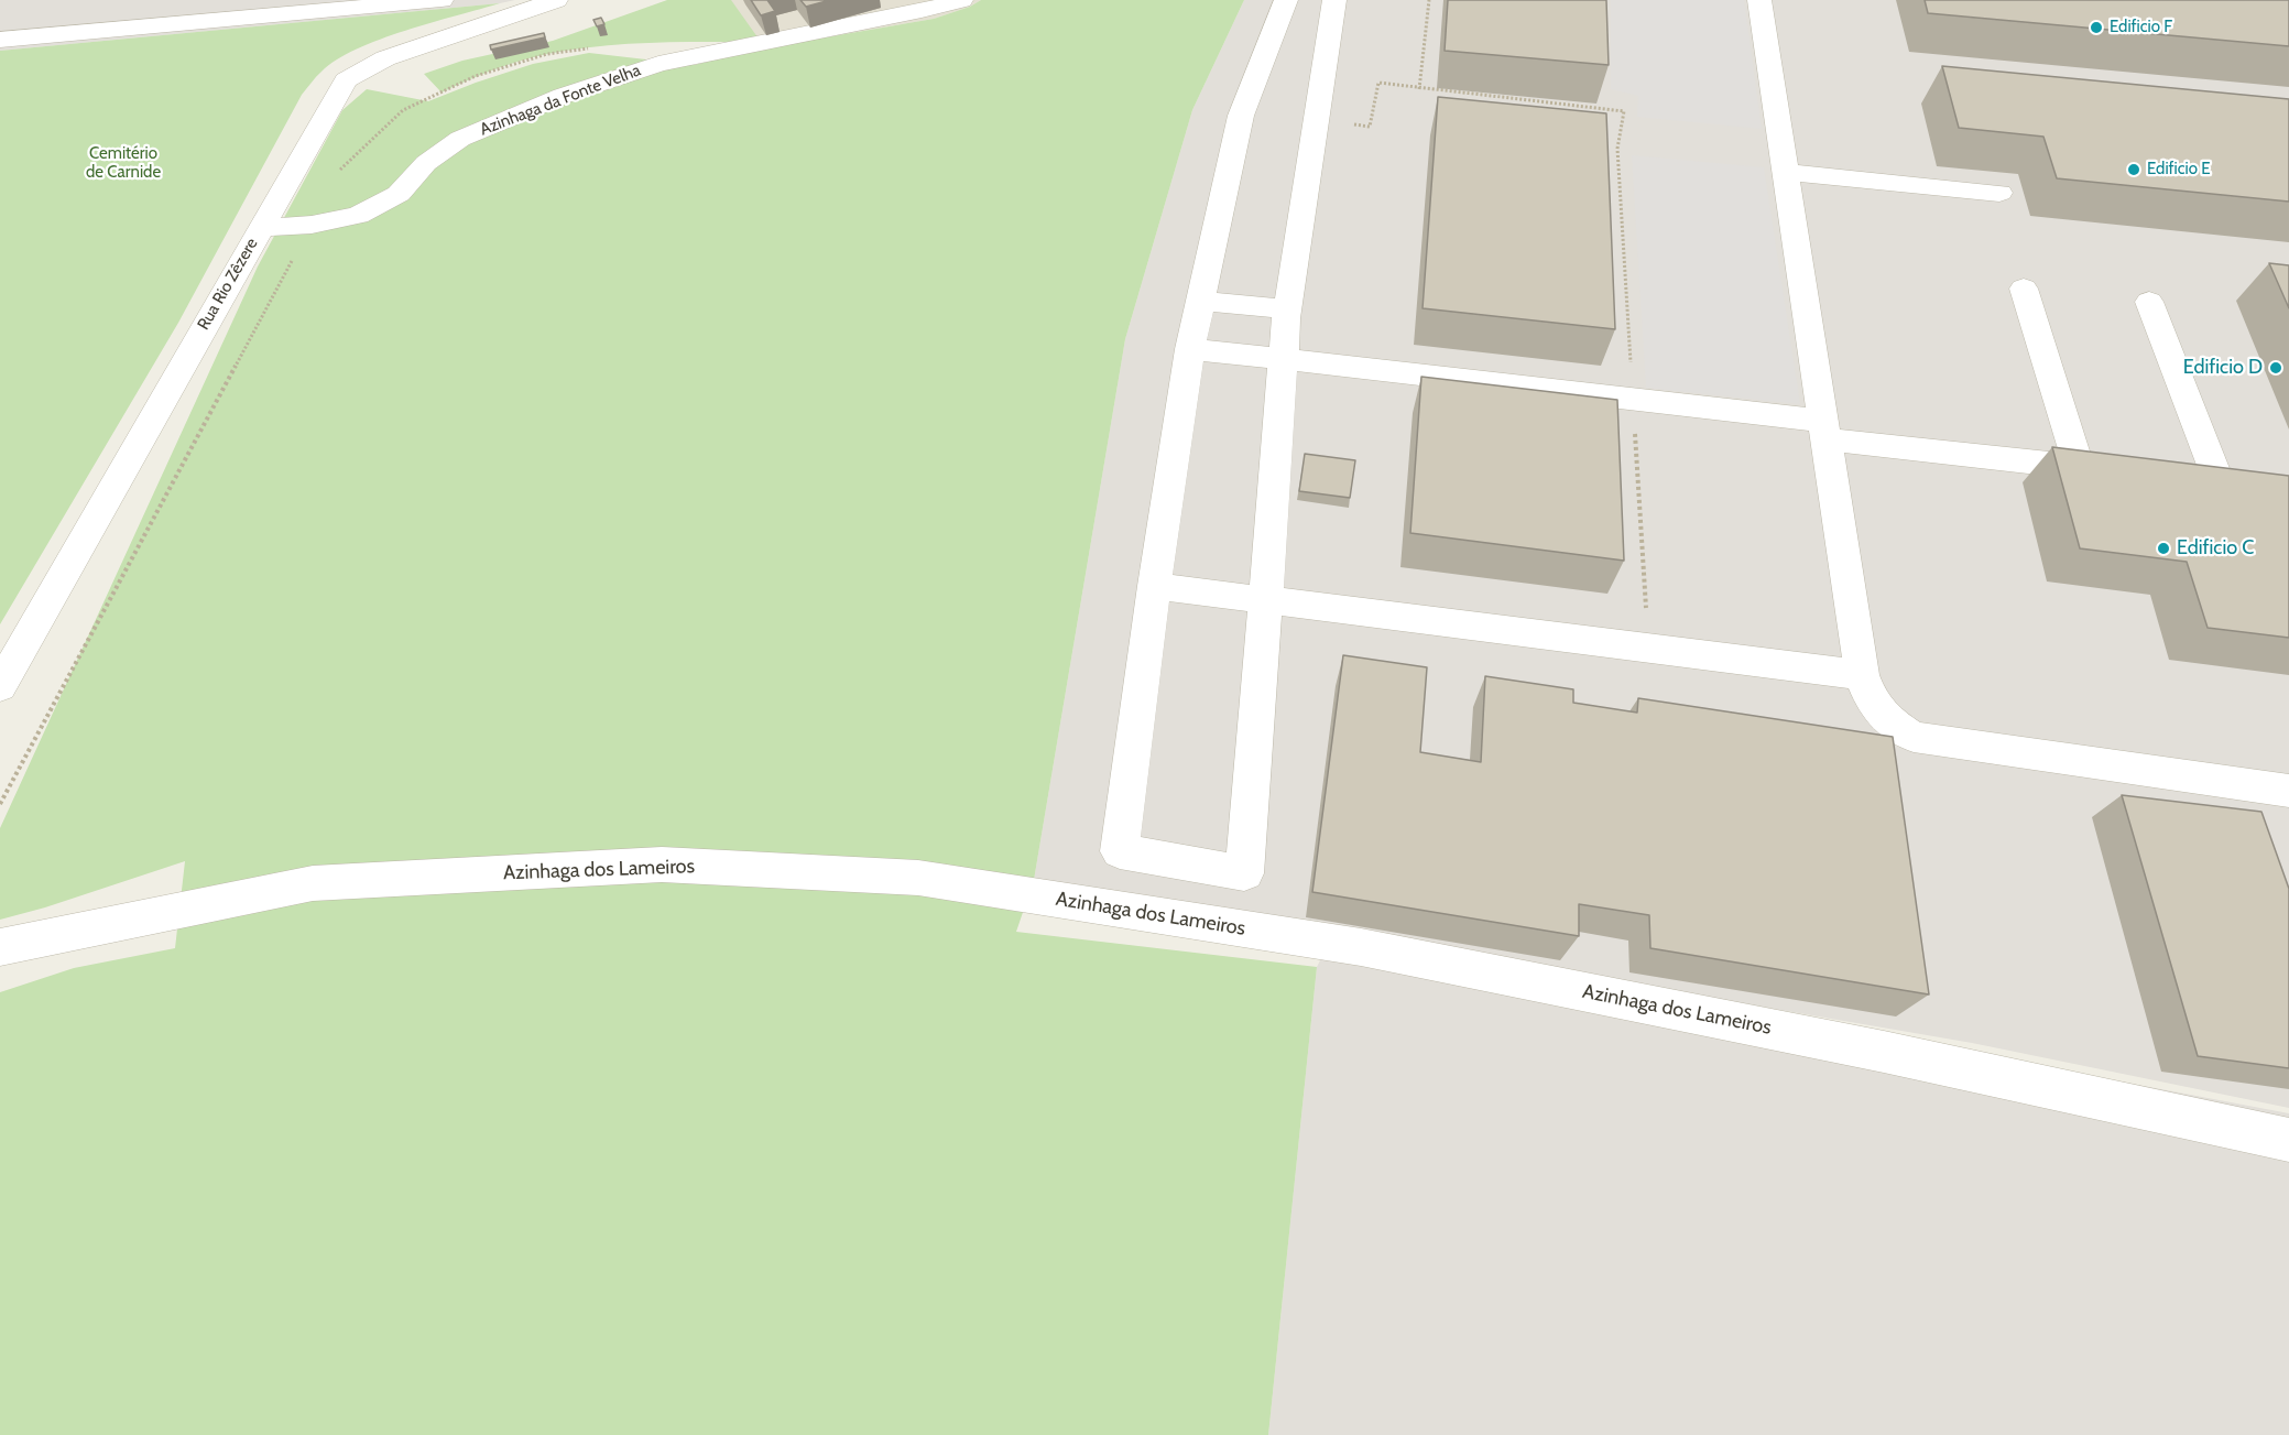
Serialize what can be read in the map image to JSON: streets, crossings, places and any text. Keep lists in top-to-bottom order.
{
  "streets": {
    "street": ["Azinhaga da Fonte Velha", "Rua Rio Zêzere", "Azinhaga dos Lameiros"]
  },
  "crossings": [
    ["Azinhaga da Fonte Velha", "Rua Rio Zêzere"]
  ],
  "parks": ["Cemitério de Carnide"],
  "places": [
    "Edificio F",
    "Edificio E",
    "Edificio D",
    "Edificio C"
  ]
}
